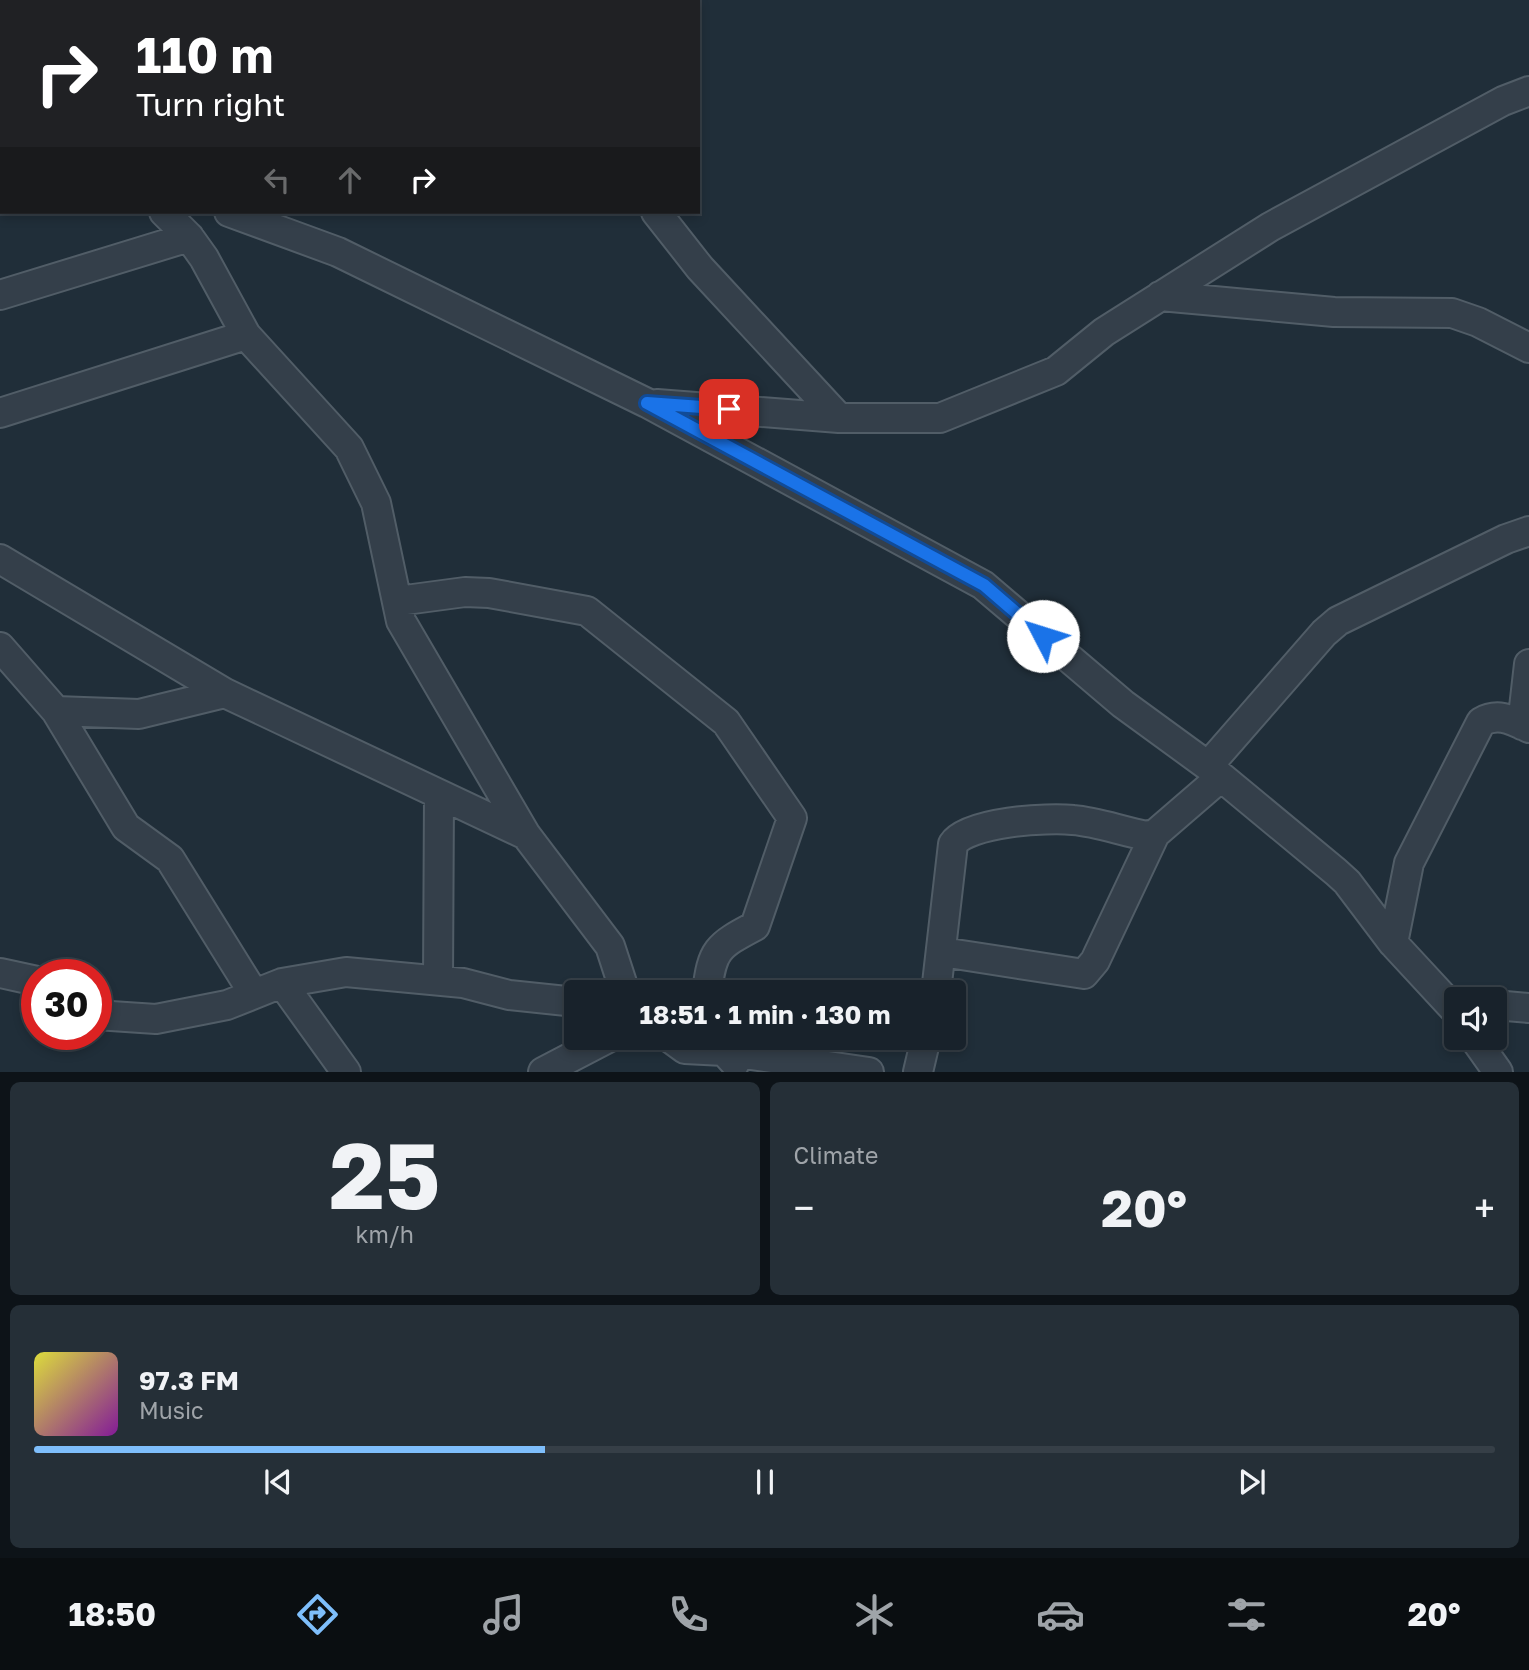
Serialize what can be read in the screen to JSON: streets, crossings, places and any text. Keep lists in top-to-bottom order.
{
  "page": {
    "turn": ["110 m", "Turn right"],
    "limit": "30",
    "trip": "18:51 · 1 min · 130 m",
    "tile": [
      ["25", "km/h"],
      "Climate"
    ],
    "heat": ["−", "20°", "+"],
    "song": ["97.3 FM", "Music"],
    "tabs": ["18:50", "20°"]
  }
}
